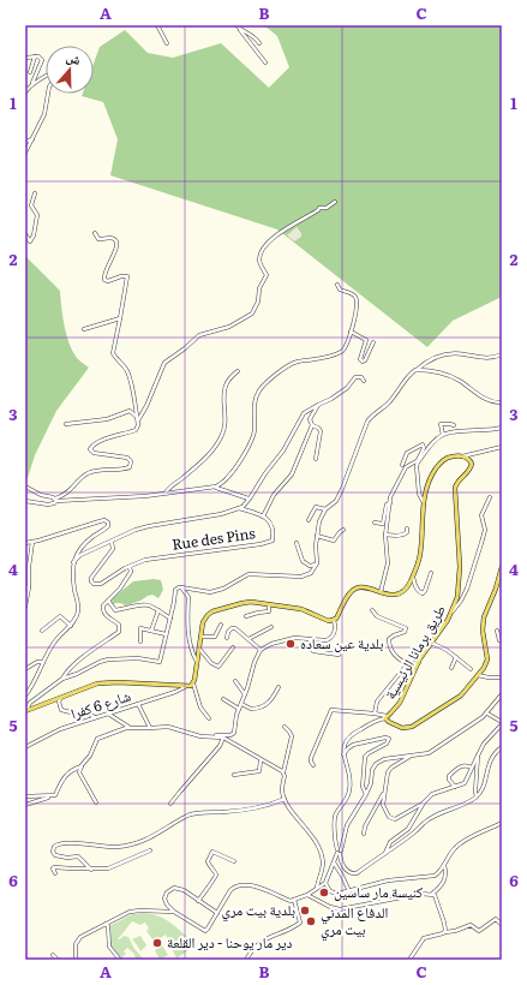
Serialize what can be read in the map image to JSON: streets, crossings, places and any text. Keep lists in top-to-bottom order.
{
  "streets": {
    "main road": ["طريق برمانا الرئيسية"],
    "street": ["Rue des Pins", "شارع 6 كفرا"]
  },
  "places": [
    "بلدية عين سعاده",
    "كنيسة مار ساسين",
    "بلدية بيت مري",
    "الدفاع المدني بيت مري",
    "دير مار يوحنا - دير القلعة"
  ],
  "north": "top",
  "grid": {
    "columns": ["A", "B", "C"],
    "rows": [
      "1",
      "2",
      "3",
      "4",
      "5",
      "6"
    ]
  }
}
